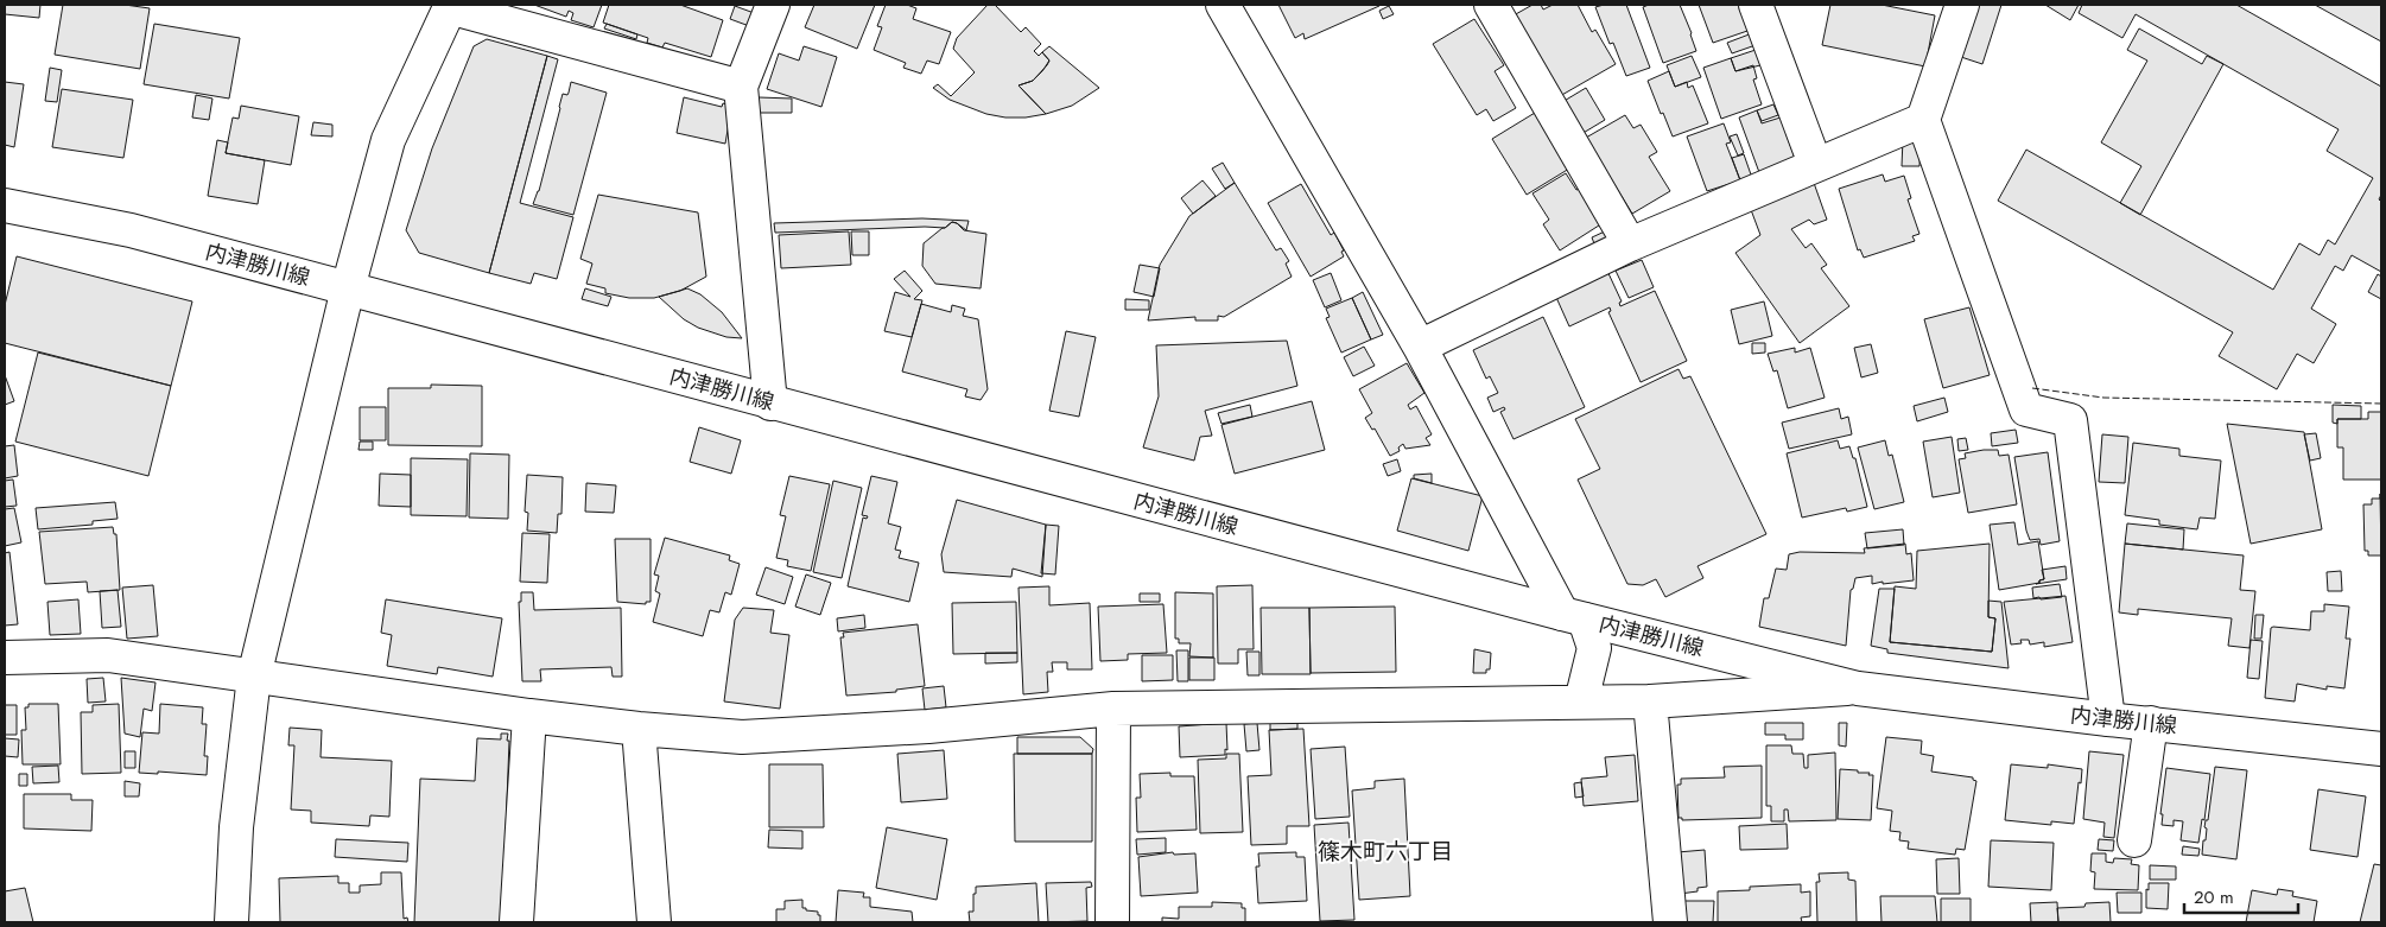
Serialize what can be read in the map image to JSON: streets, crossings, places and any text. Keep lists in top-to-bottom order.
{
  "streets": {
    "street": ["内津勝川線"]
  },
  "districts": ["篠木町六丁目"],
  "scale_bar": "20 m"
}
